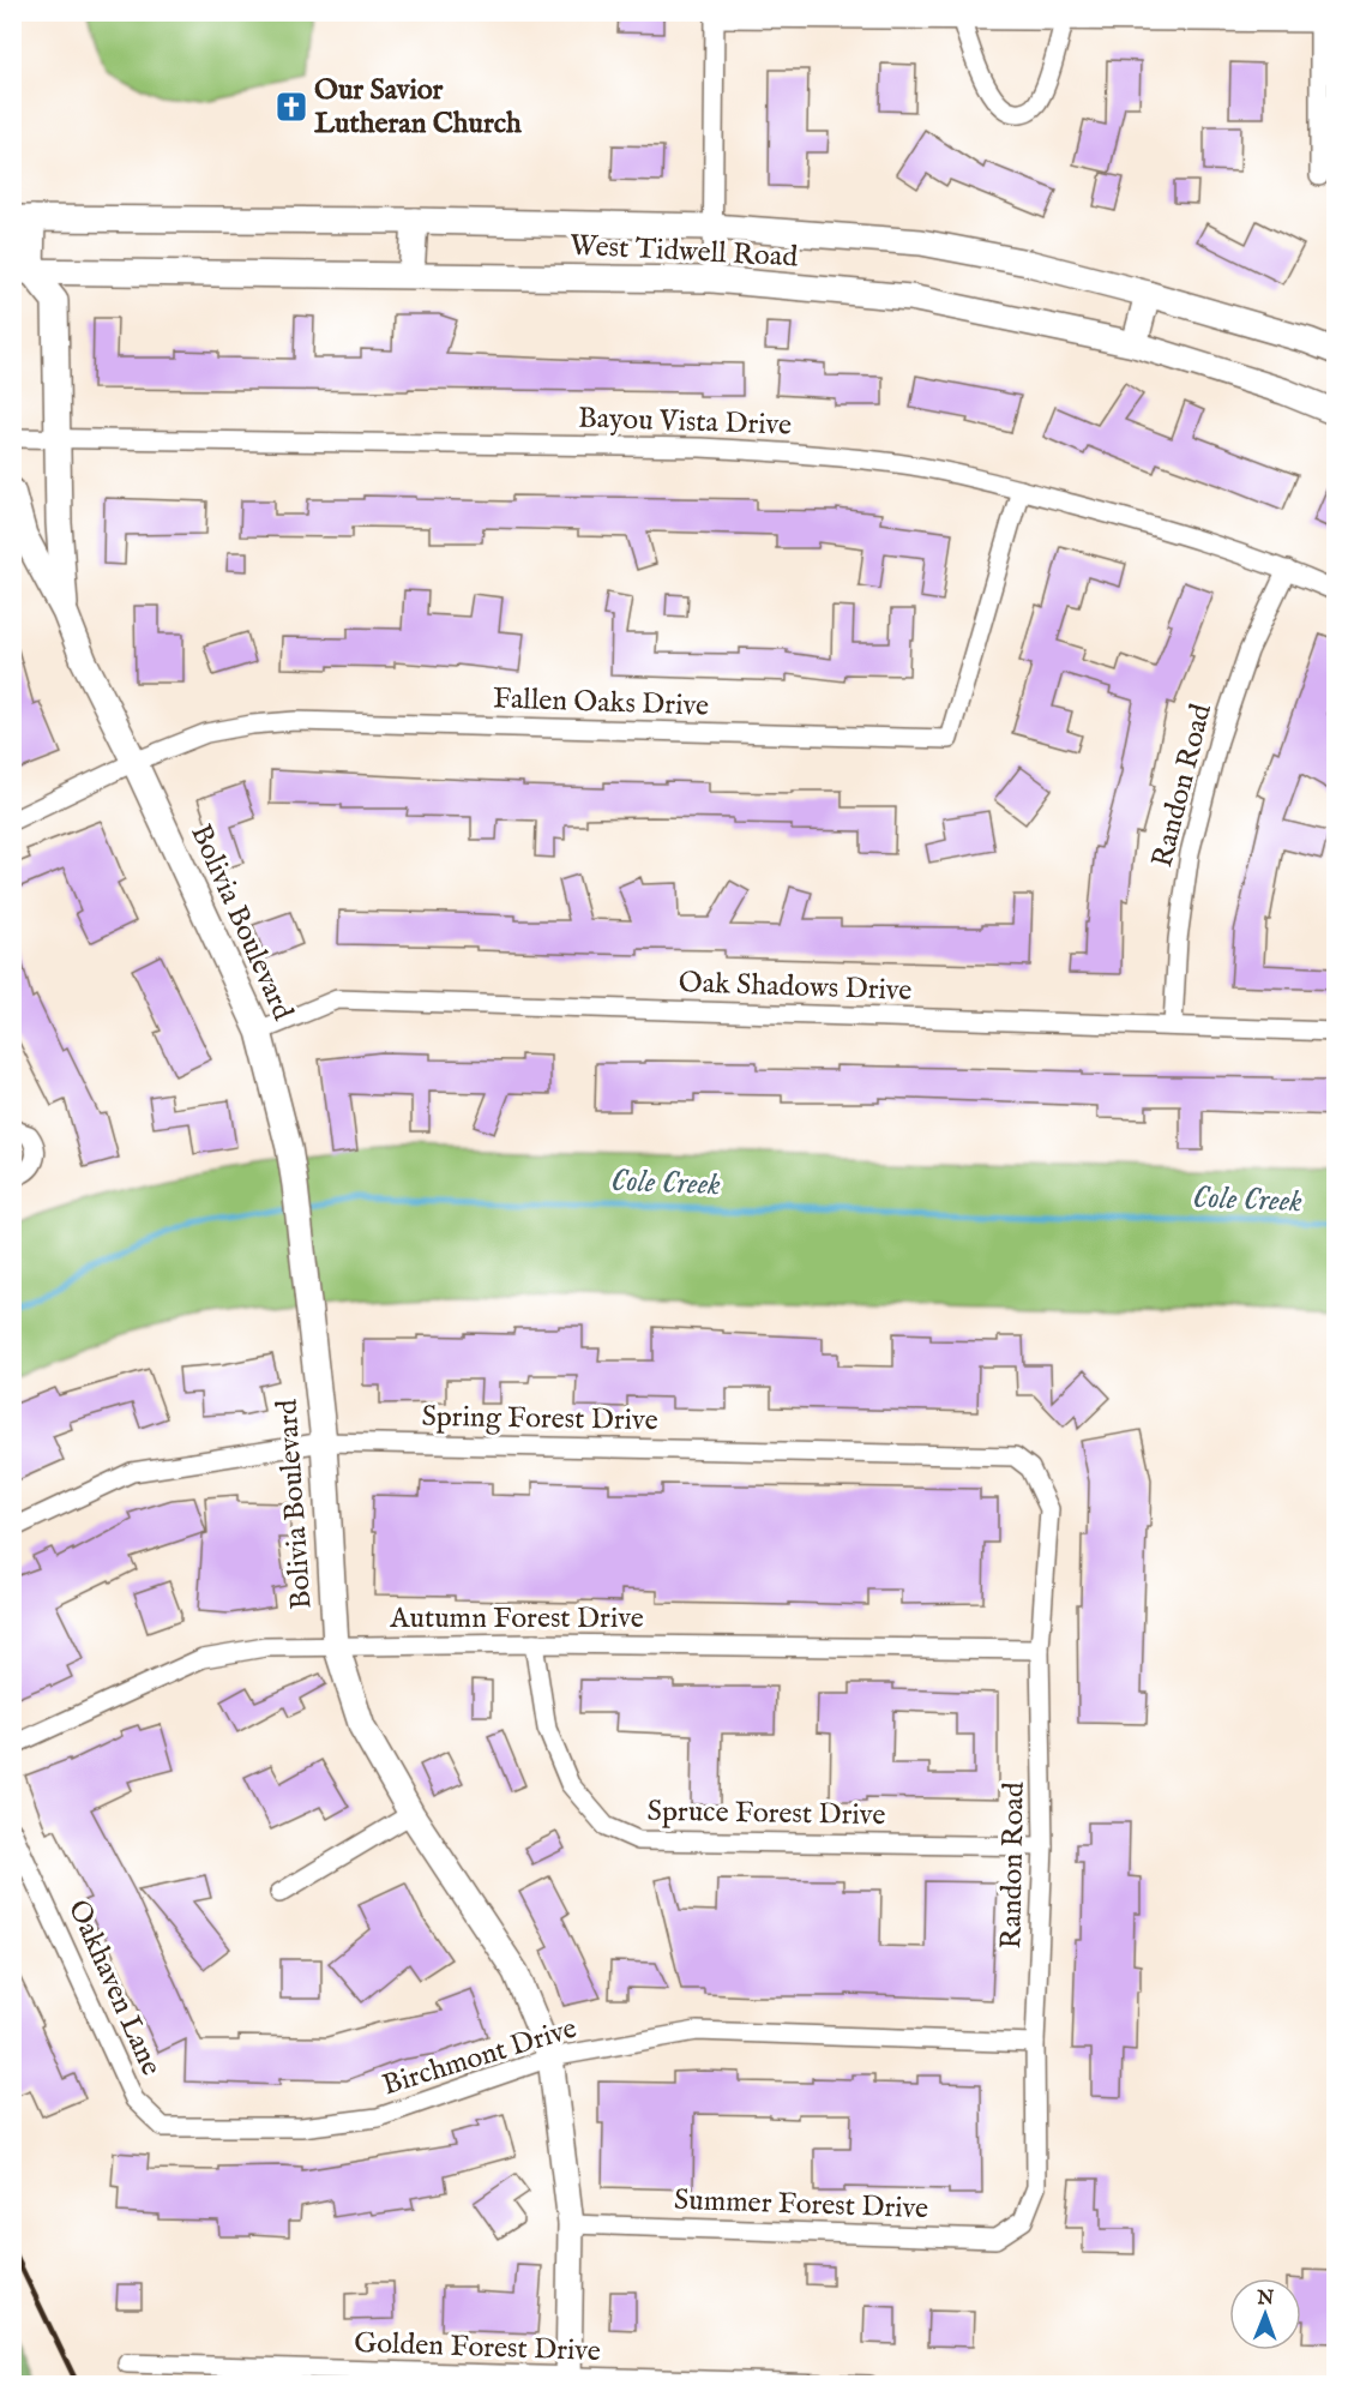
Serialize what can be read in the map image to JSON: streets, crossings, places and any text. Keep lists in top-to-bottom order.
{
  "streets": {
    "main road": ["West Tidwell Road", "Bolivia Boulevard"],
    "street": [
      "Bayou Vista Drive",
      "Fallen Oaks Drive",
      "Randon Road",
      "Oak Shadows Drive",
      "Spring Forest Drive",
      "Autumn Forest Drive",
      "Spruce Forest Drive",
      "Oakhaven Lane",
      "Birchmont Drive",
      "Summer Forest Drive",
      "Golden Forest Drive"
    ]
  },
  "crossings": [
    ["West Tidwell Road", "Bolivia Boulevard"],
    ["Bayou Vista Drive", "Fallen Oaks Drive"],
    ["Bayou Vista Drive", "Randon Road"],
    ["Bayou Vista Drive", "Bolivia Boulevard"],
    ["Fallen Oaks Drive", "Bolivia Boulevard"],
    ["Randon Road", "Oak Shadows Drive"],
    ["Randon Road", "Spring Forest Drive"],
    ["Randon Road", "Autumn Forest Drive"],
    ["Randon Road", "Spruce Forest Drive"],
    ["Randon Road", "Birchmont Drive"],
    ["Randon Road", "Summer Forest Drive"],
    ["Bolivia Boulevard", "Oak Shadows Drive"],
    ["Bolivia Boulevard", "Spring Forest Drive"],
    ["Bolivia Boulevard", "Autumn Forest Drive"],
    ["Bolivia Boulevard", "Birchmont Drive"],
    ["Bolivia Boulevard", "Summer Forest Drive"],
    ["Bolivia Boulevard", "Golden Forest Drive"],
    ["Autumn Forest Drive", "Spruce Forest Drive"],
    ["Oakhaven Lane", "Birchmont Drive"]
  ],
  "water": ["Cole Creek"],
  "places": {
    "church": ["Our Savior Lutheran Church"]
  },
  "north": "top"
}
